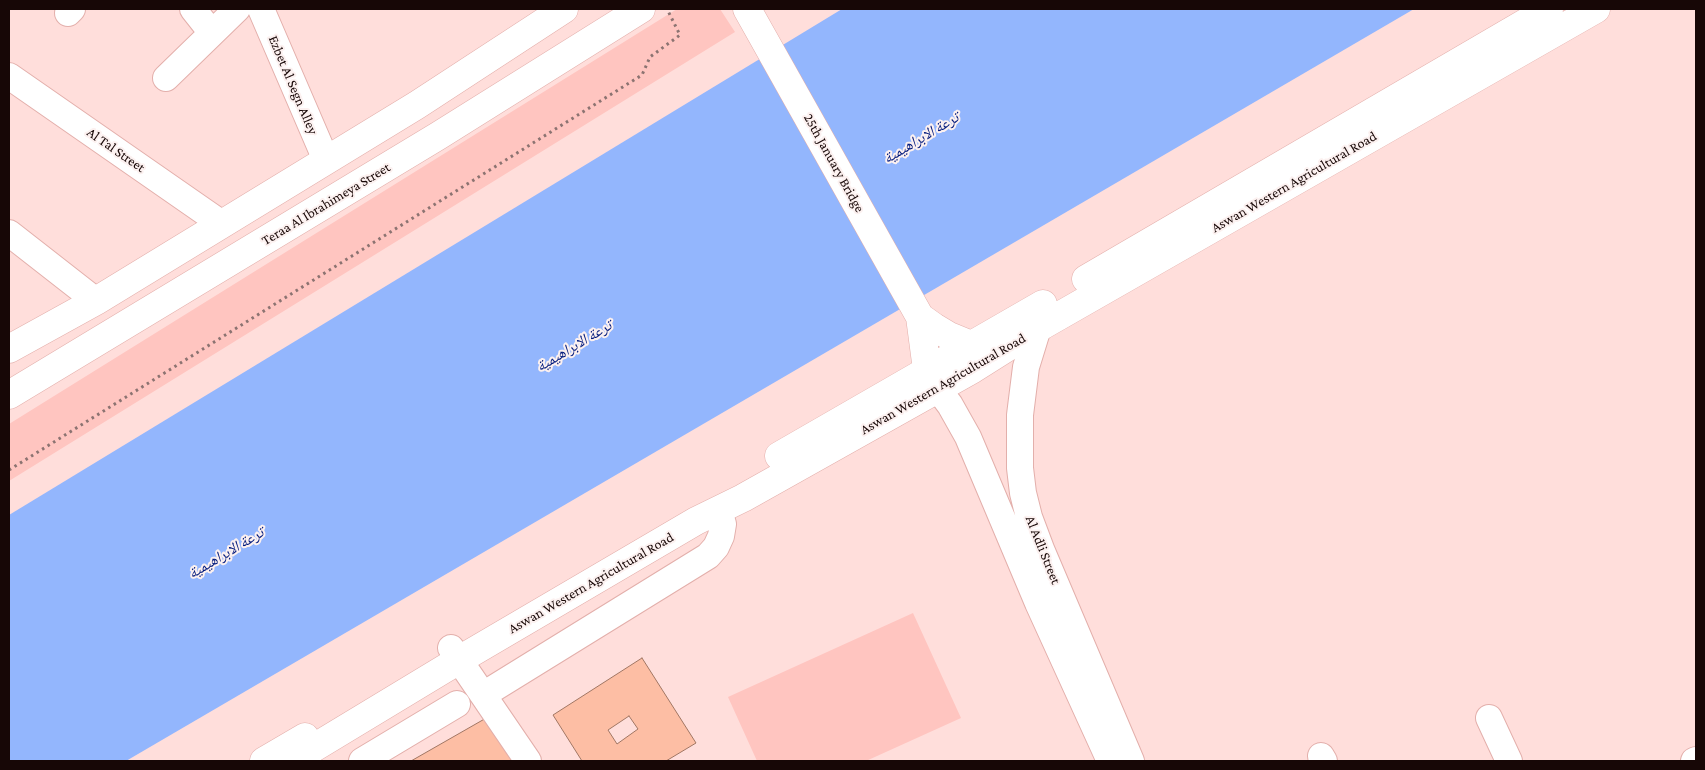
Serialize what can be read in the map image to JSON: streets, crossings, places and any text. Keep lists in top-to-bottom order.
{
  "streets": {
    "main road": ["25th January Bridge", "Aswan Western Agricultural Road", "Teraa Al Ibrahimeya Street"],
    "street": ["Ezbet Al Segn Alley", "Al Tal Street", "Al Adli Street"]
  },
  "crossings": [
    ["25th January Bridge", "Aswan Western Agricultural Road"],
    ["25th January Bridge", "Al Adli Street"],
    ["Aswan Western Agricultural Road", "Al Adli Street"]
  ],
  "water": ["ترعة الابراهيمية"]
}
